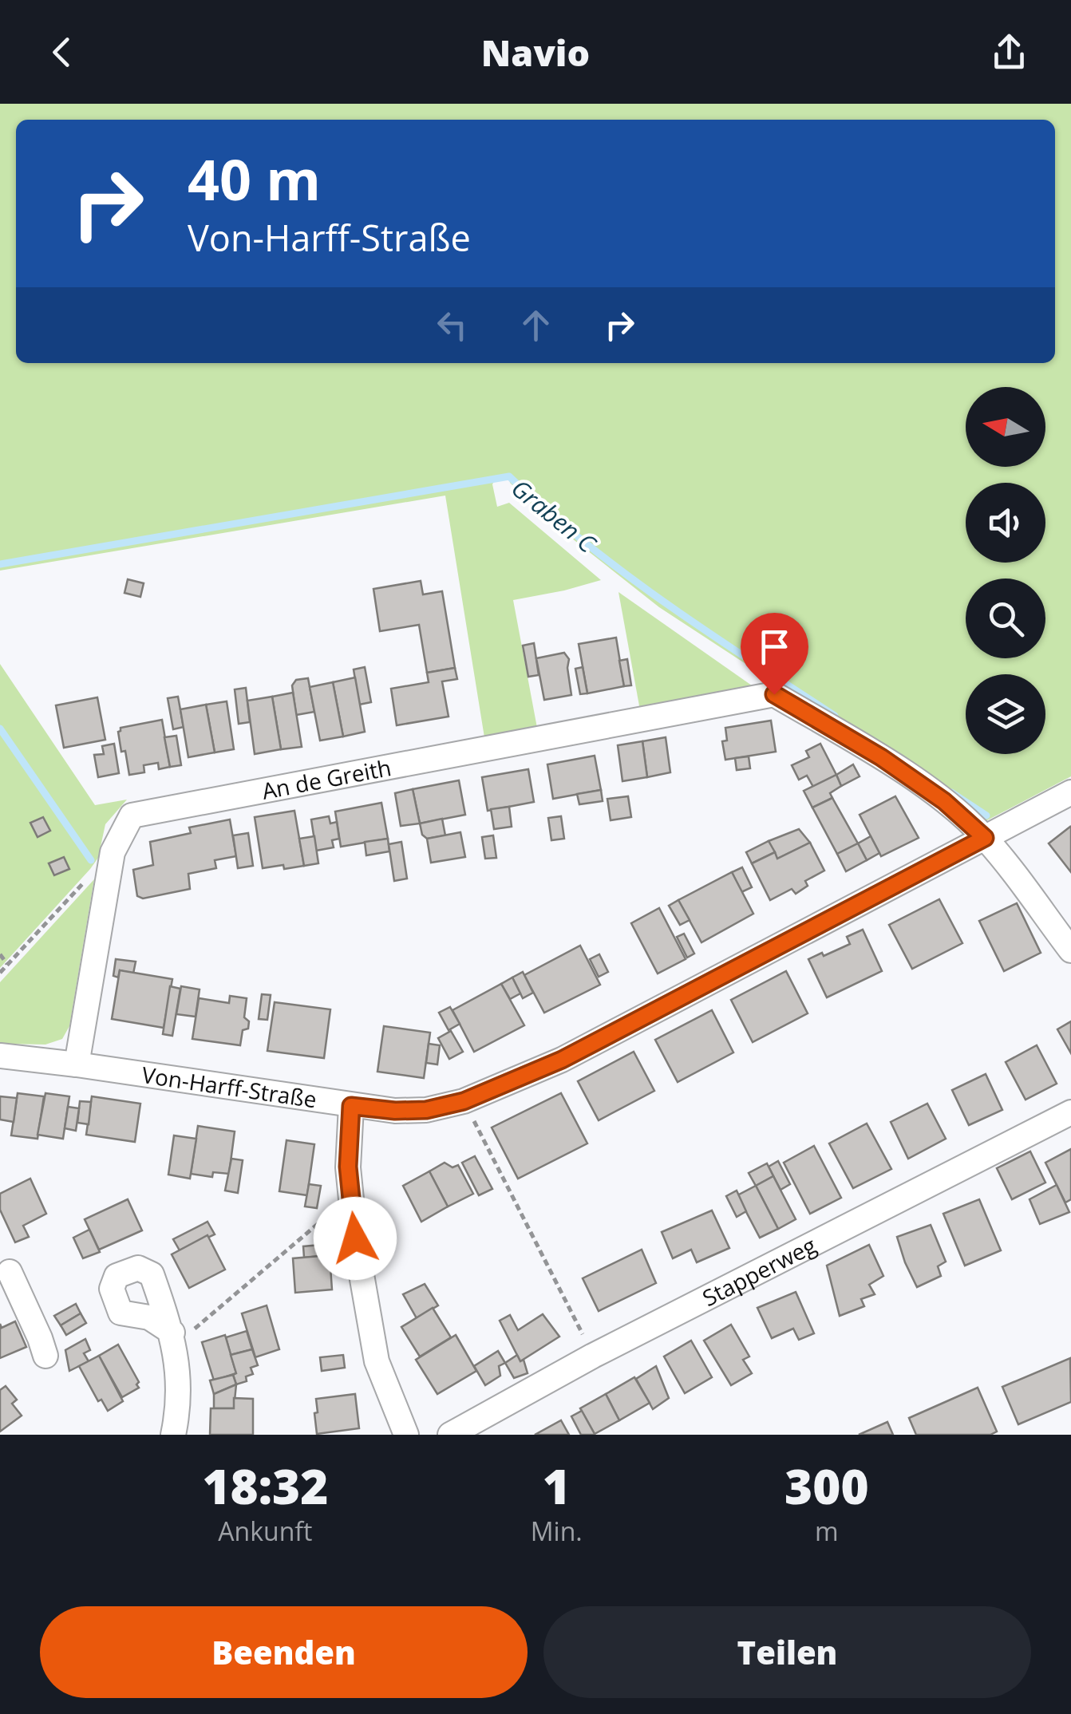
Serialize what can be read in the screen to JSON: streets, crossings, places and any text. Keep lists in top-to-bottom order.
{
  "streets": {
    "street": ["An de Greith", "Von-Harff-Straße", "Stapperweg"]
  },
  "crossings": [
    ["An de Greith", "Von-Harff-Straße"]
  ],
  "water": ["Graben C"],
  "north": "left",
  "page": {
    "header": "Navio",
    "turn": ["40 m", "Von-Harff-Straße"],
    "eta": [
      "18:32",
      "Ankunft",
      "1",
      "Min.",
      "300",
      "m"
    ],
    "buttons": ["Beenden", "Teilen"]
  }
}
